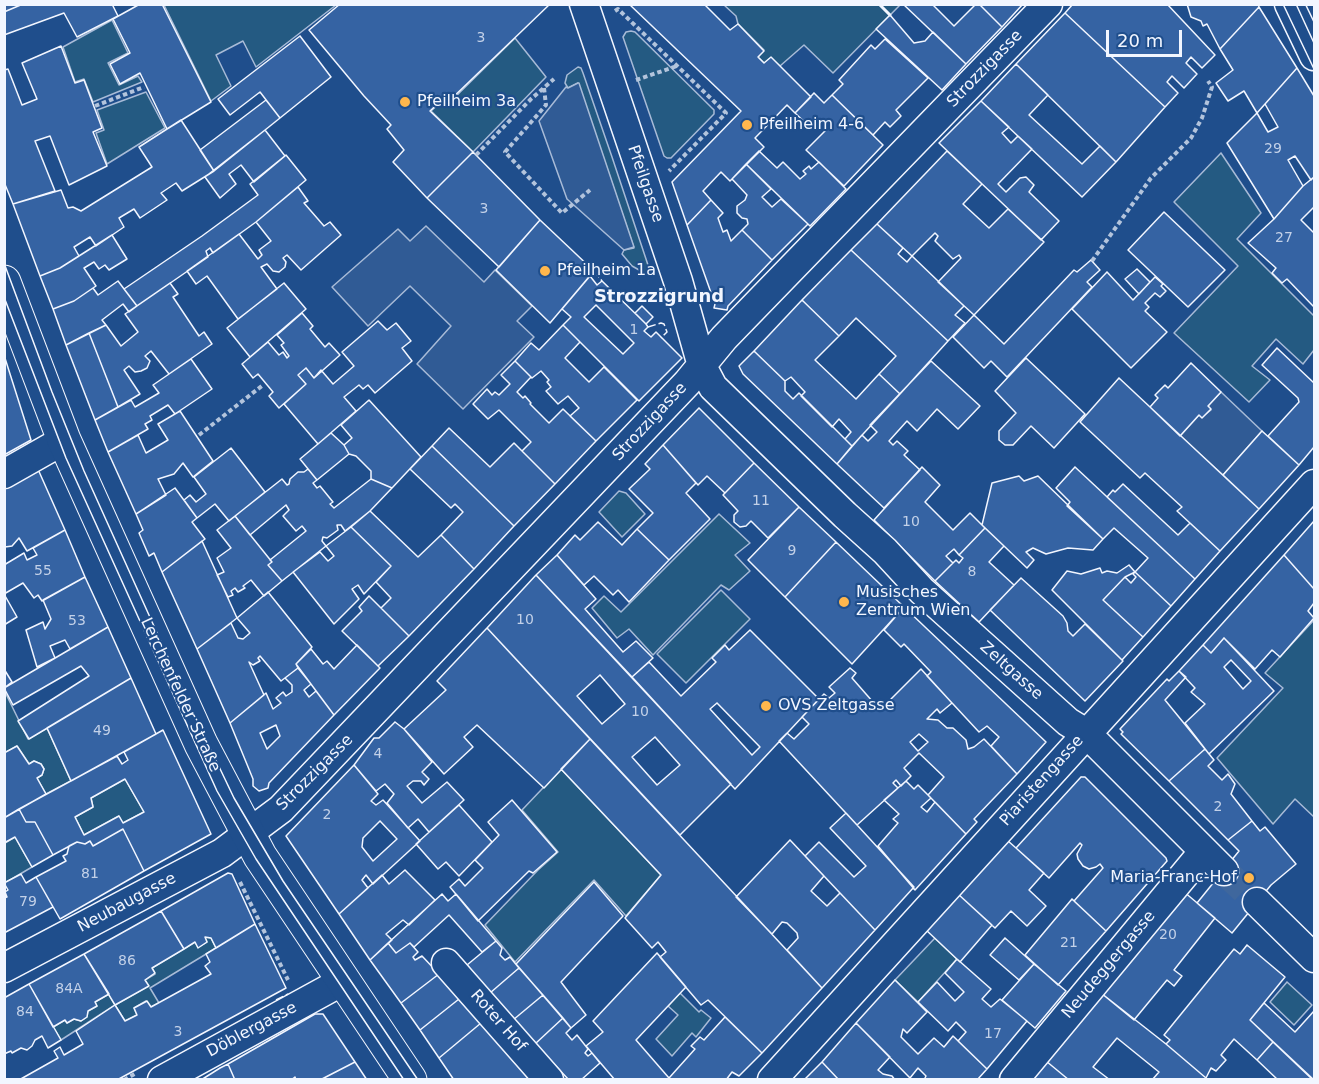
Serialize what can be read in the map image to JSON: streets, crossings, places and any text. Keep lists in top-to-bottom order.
{
  "streets": {
    "main road": ["Lerchenfelder Straße"],
    "street": [
      "Strozzigasse",
      "Pfeilgasse",
      "Zeltgasse",
      "Piaristengasse",
      "Neubaugasse",
      "Neudeggergasse",
      "Roter Hof",
      "Döblergasse"
    ]
  },
  "crossings": [
    ["Strozzigasse", "Pfeilgasse"],
    ["Strozzigasse", "Zeltgasse"],
    ["Strozzigasse", "Lerchenfelder Straße"],
    ["Strozzigasse", "Neubaugasse"],
    ["Pfeilgasse", "Zeltgasse"],
    ["Zeltgasse", "Piaristengasse"],
    ["Zeltgasse", "Neudeggergasse"],
    ["Lerchenfelder Straße", "Neubaugasse"],
    ["Lerchenfelder Straße", "Döblergasse"]
  ],
  "districts": ["Strozzigrund"],
  "places": [
    "Pfeilheim 3a",
    "Pfeilheim 4-6",
    "Pfeilheim 1a",
    "Musisches Zentrum Wien",
    "OVS Zeltgasse",
    "Maria-Franc-Hof"
  ],
  "house_numbers": [
    "3",
    "29",
    "3",
    "27",
    "1",
    "11",
    "10",
    "9",
    "55",
    "8",
    "10",
    "53",
    "10",
    "49",
    "4",
    "2",
    "2",
    "81",
    "79",
    "20",
    "21",
    "86",
    "84A",
    "84",
    "3",
    "17"
  ],
  "scale_bar": "20 m"
}
